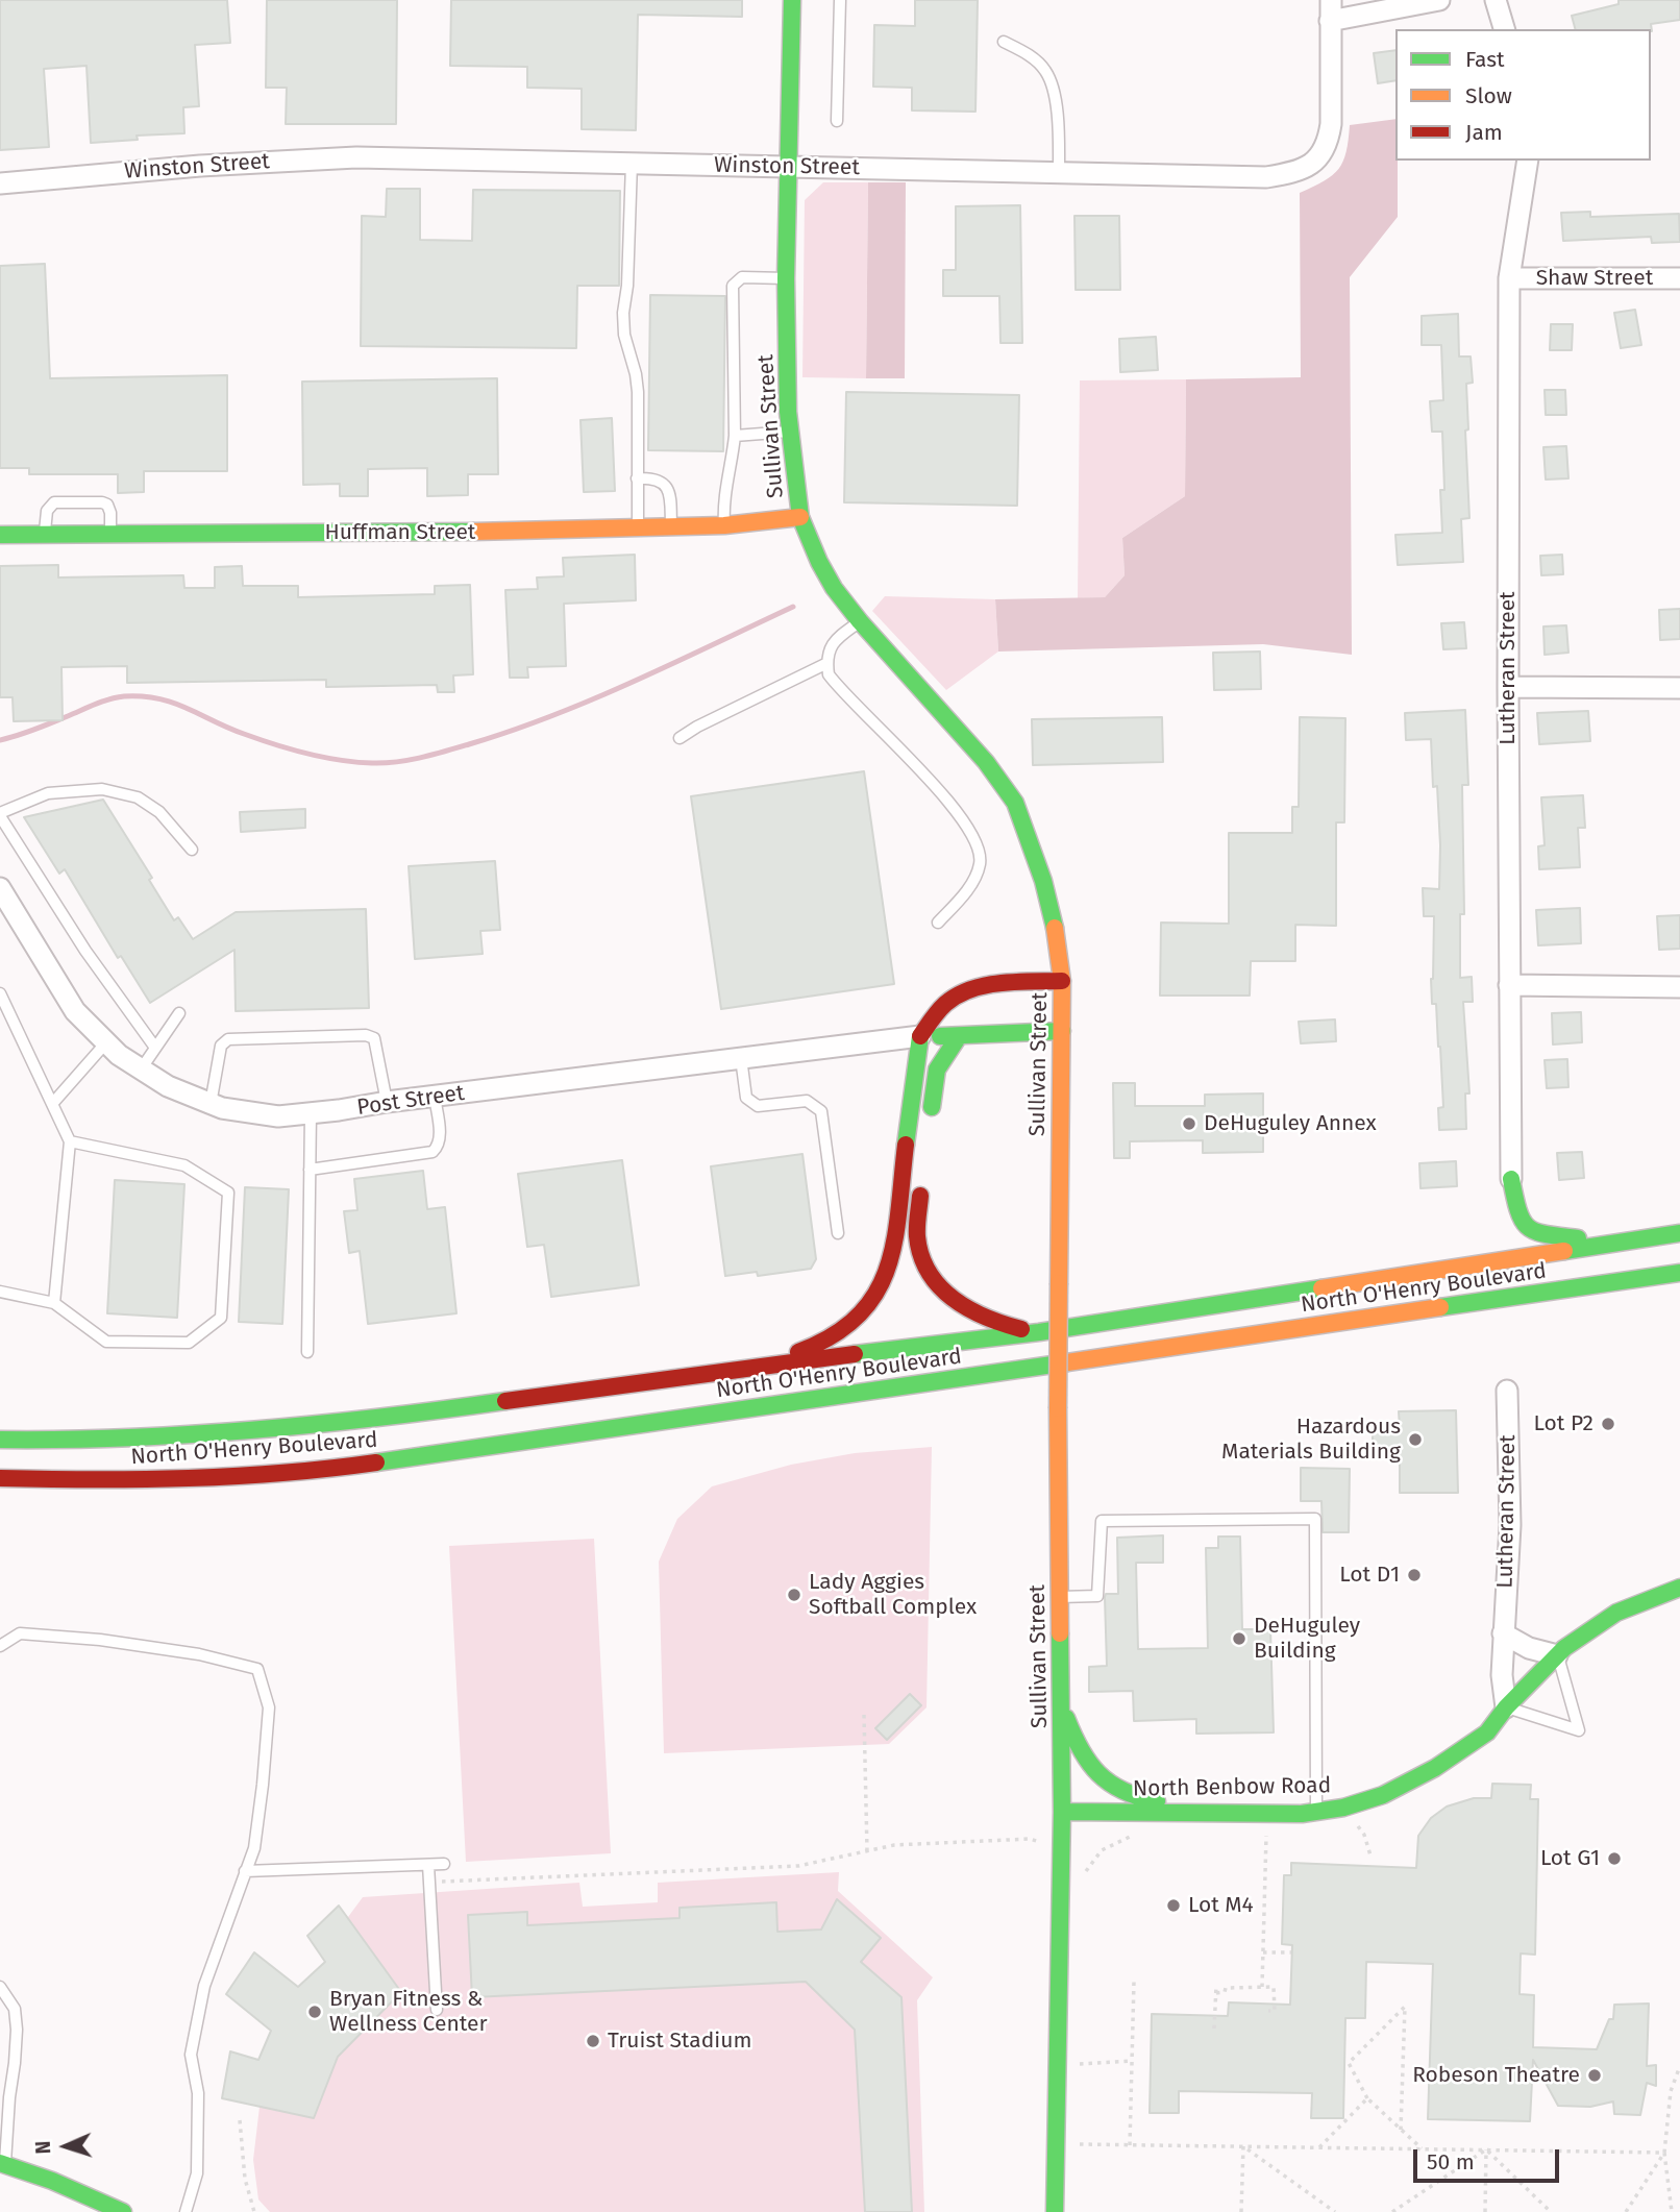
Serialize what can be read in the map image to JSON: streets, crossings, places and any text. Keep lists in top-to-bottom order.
{
  "streets": {
    "main road": [
      "Sullivan Street",
      "Huffman Street",
      "Post Street",
      "North O'Henry Boulevard",
      "North Benbow Road"
    ],
    "street": ["Winston Street", "Shaw Street", "Lutheran Street"]
  },
  "crossings": [
    ["Winston Street", "Sullivan Street"],
    ["Shaw Street", "Lutheran Street"],
    ["Sullivan Street", "Huffman Street"],
    ["Sullivan Street", "Post Street"],
    ["Sullivan Street", "North Benbow Road"],
    ["Lutheran Street", "North Benbow Road"]
  ],
  "places": [
    "DeHuguley Annex",
    "Lot P2",
    "Hazardous Materials Building",
    "Lot D1",
    "Lady Aggies Softball Complex",
    "DeHuguley Building",
    "Lot G1",
    "Lot M4",
    "Bryan Fitness & Wellness Center",
    "Truist Stadium",
    "Robeson Theatre"
  ],
  "legend": ["Fast", "Slow", "Jam"],
  "scale_bar": "50 m",
  "north": "left"
}
